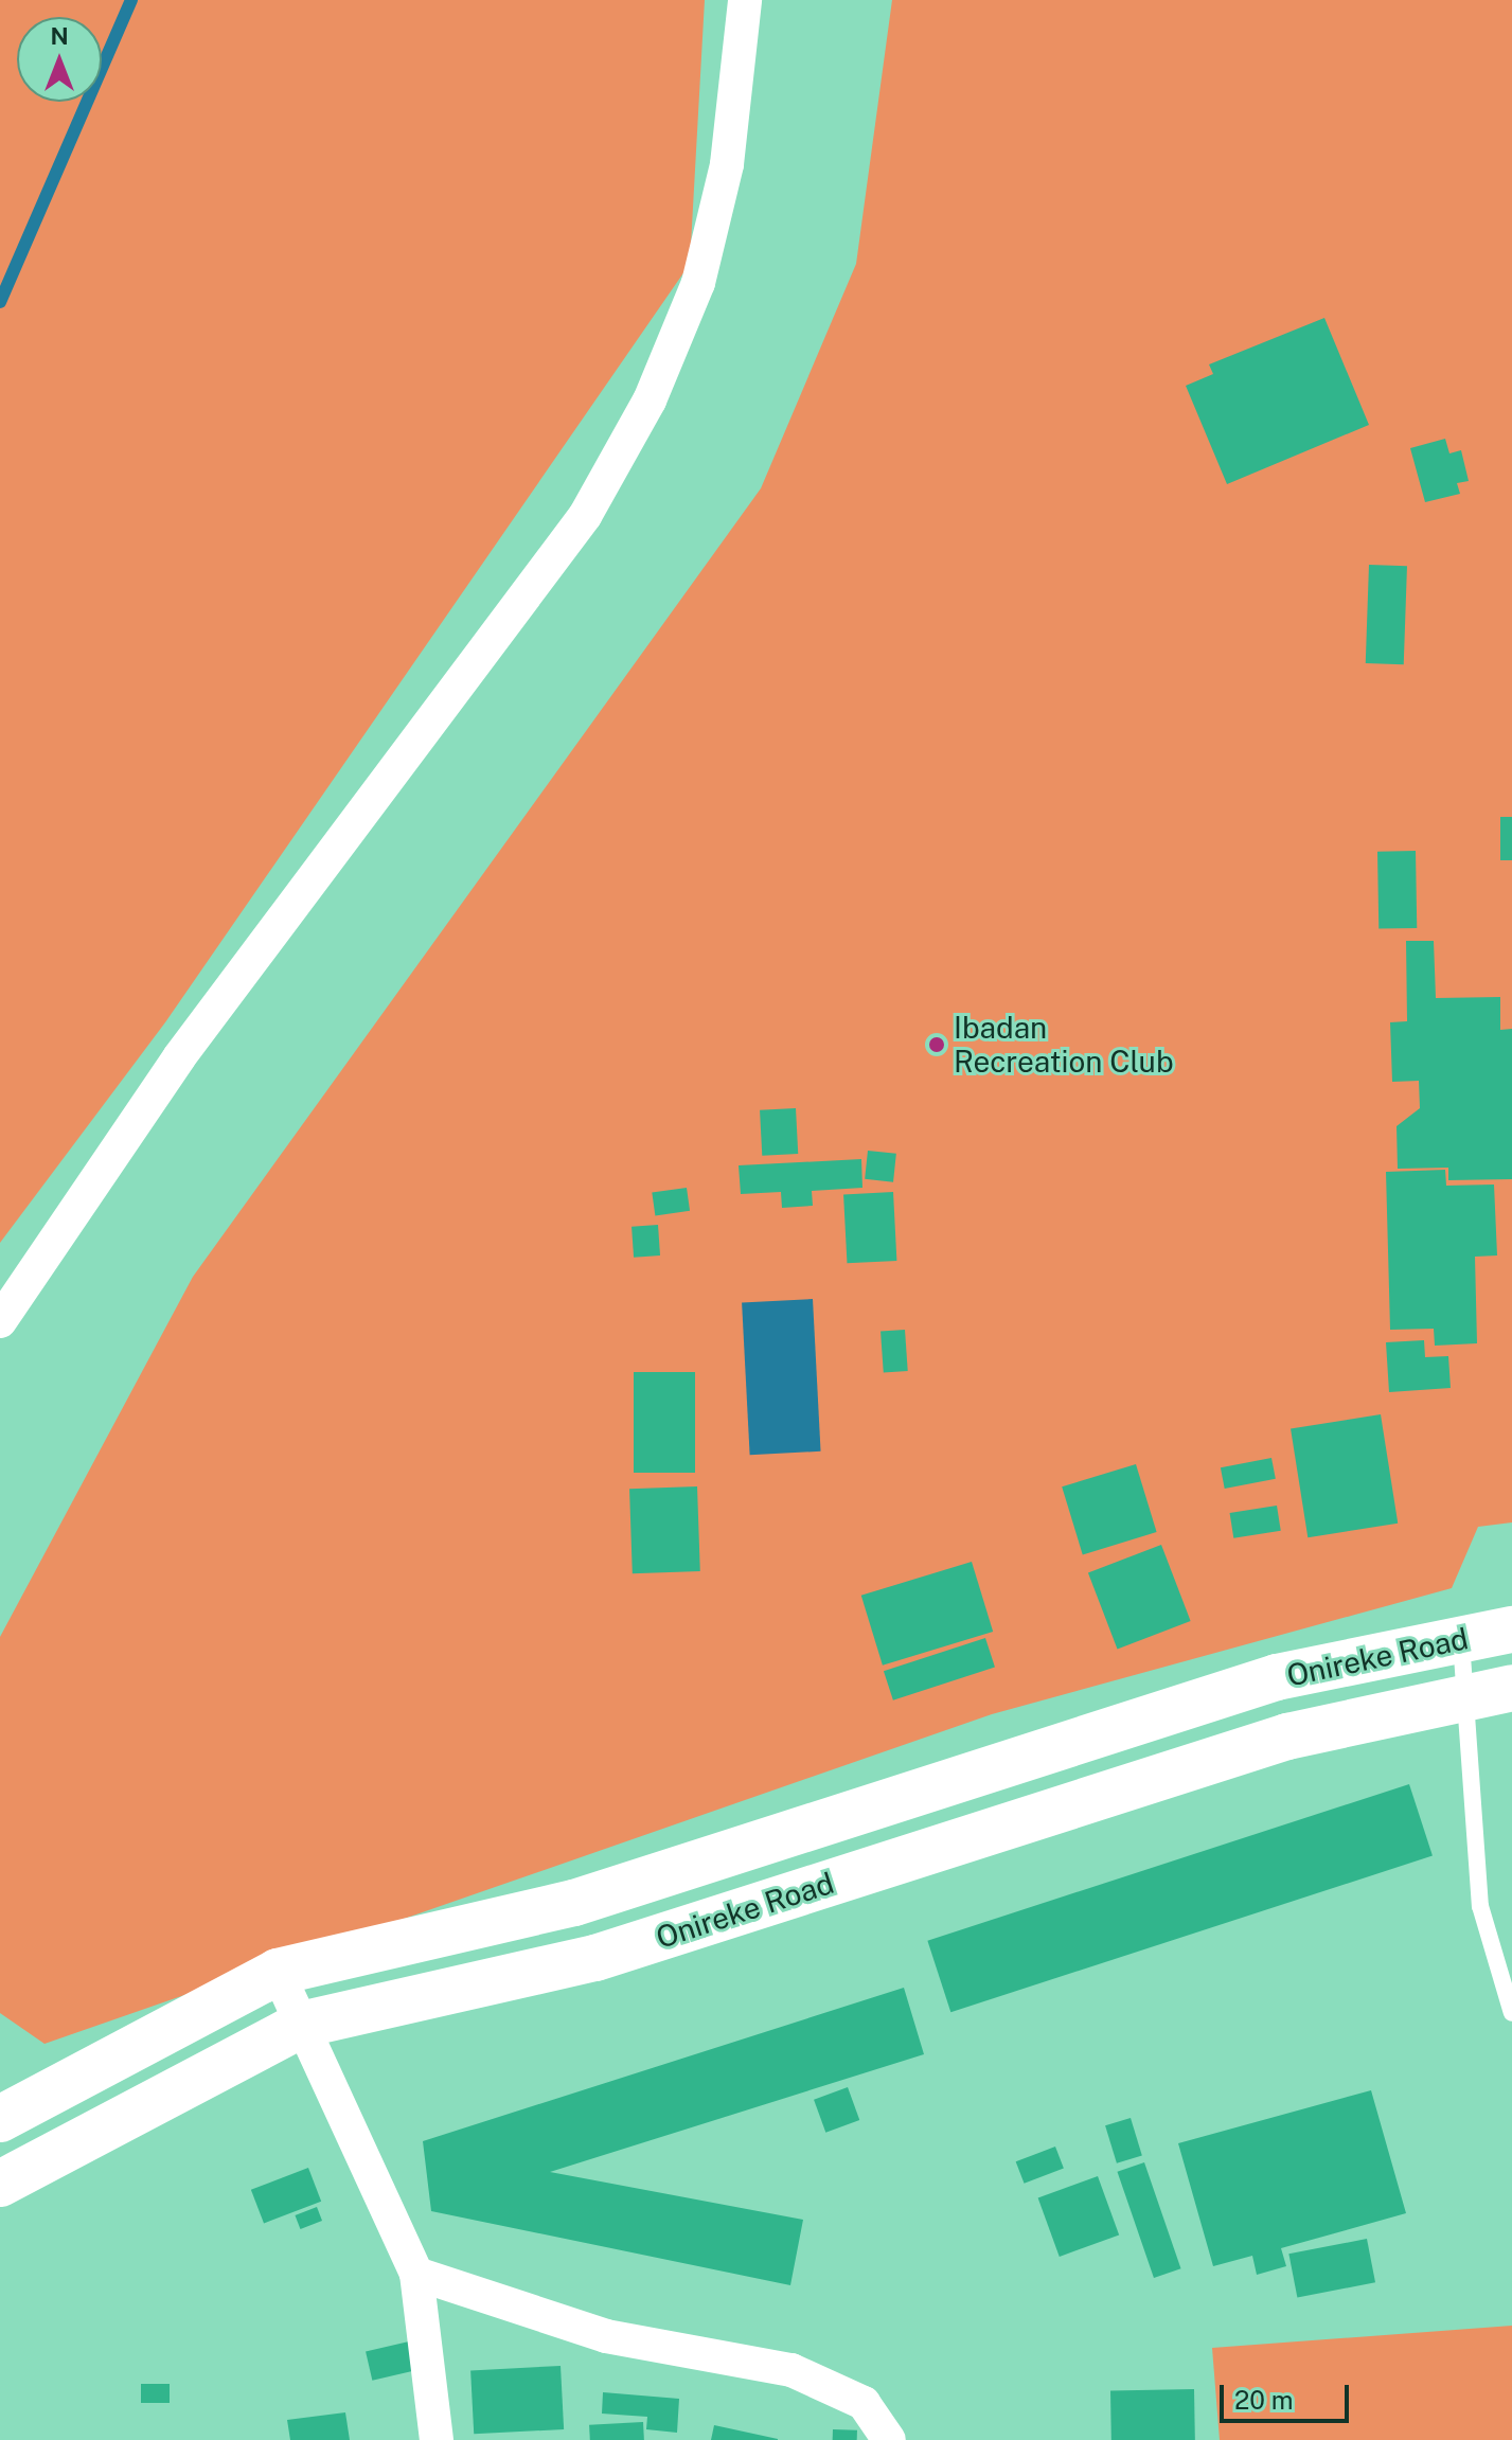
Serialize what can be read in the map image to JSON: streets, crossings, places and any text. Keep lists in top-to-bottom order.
{
  "streets": {
    "main road": ["Onireke Road"]
  },
  "places": ["Ibadan Recreation Club"],
  "scale_bar": "20 m",
  "north": "top"
}
